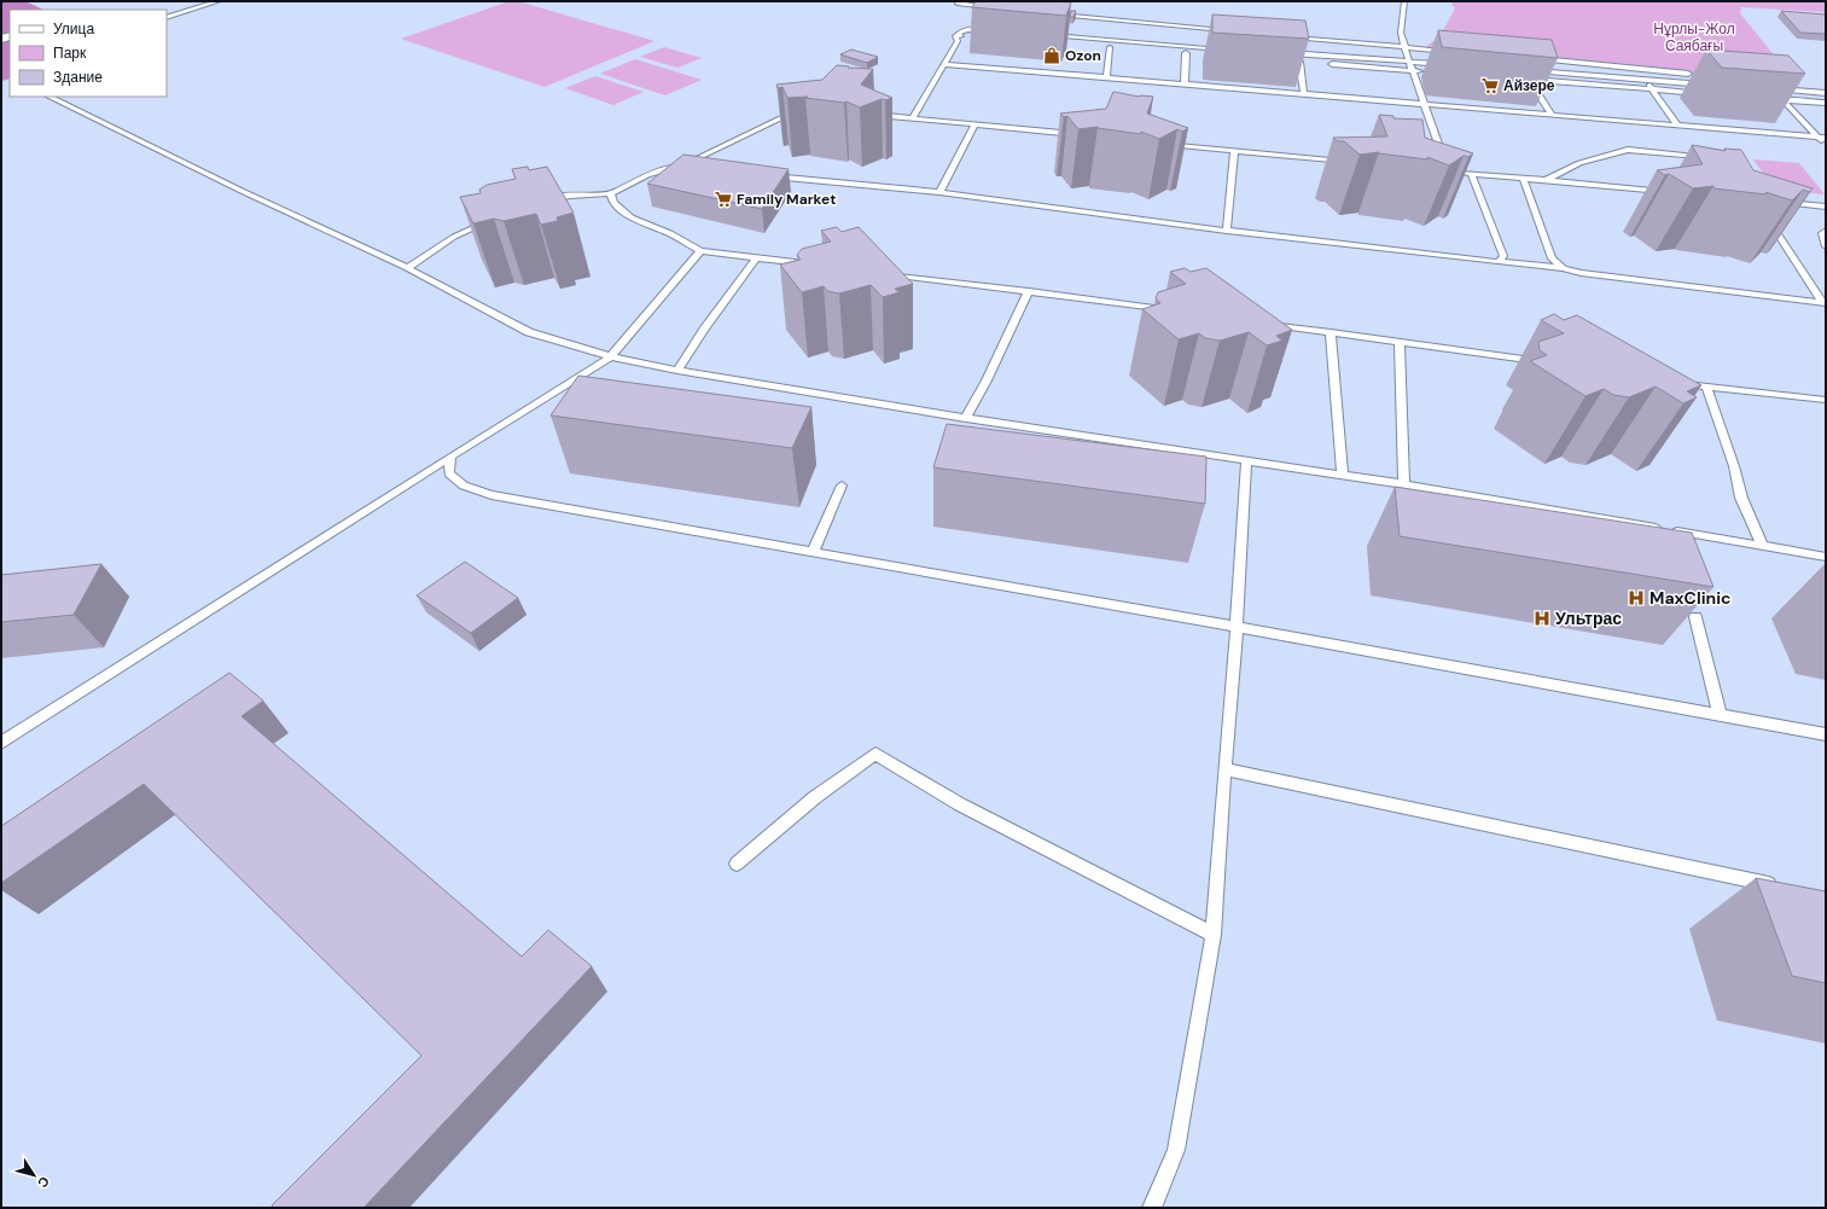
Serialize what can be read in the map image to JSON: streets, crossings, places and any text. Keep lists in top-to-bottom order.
{
  "parks": ["Нұрлы-Жол Саябағы"],
  "places": {
    "shop": ["Ozon"],
    "supermarket": ["Айзере", "Family Market"],
    "hospital": ["MaxClinic", "Ультрас"]
  },
  "legend": ["Улица", "Парк", "Здание"],
  "north": "bottom right"
}
